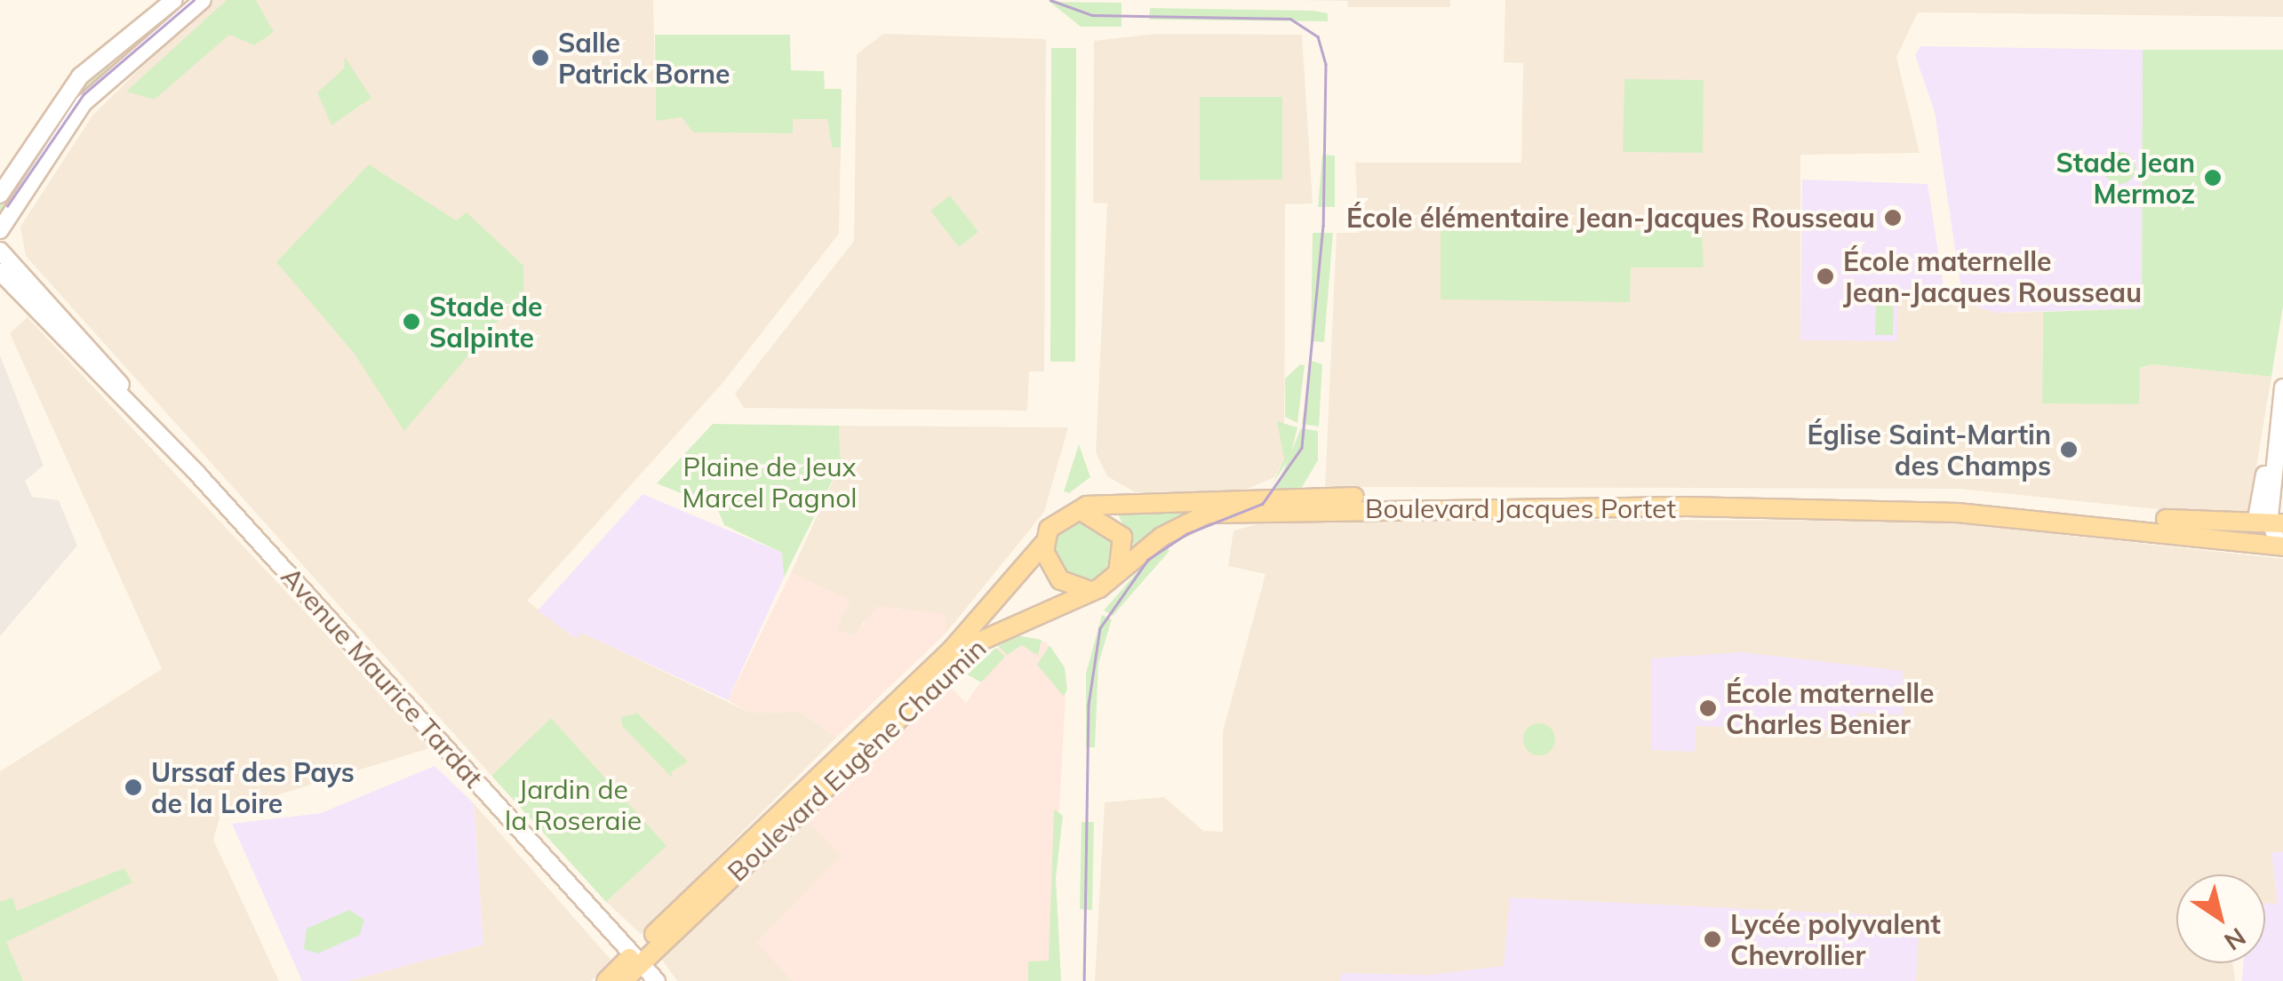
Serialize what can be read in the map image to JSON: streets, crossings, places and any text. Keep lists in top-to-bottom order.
{
  "streets": {
    "main road": ["Boulevard Jacques Portet", "Boulevard Eugène Chaumin"],
    "street": ["Avenue Maurice Tardat"]
  },
  "crossings": [
    ["Boulevard Jacques Portet", "Boulevard Eugène Chaumin"],
    ["Avenue Maurice Tardat", "Boulevard Eugène Chaumin"]
  ],
  "parks": ["Plaine de Jeux Marcel Pagnol", "Jardin de la Roseraie"],
  "places": [
    "Salle Patrick Borne",
    "Stade Jean Mermoz",
    "École élémentaire Jean-Jacques Rousseau",
    "École maternelle Jean-Jacques Rousseau",
    "Stade de Salpinte",
    "Église Saint-Martin des Champs",
    "École maternelle Charles Benier",
    "Urssaf des Pays de la Loire",
    "Lycée polyvalent Chevrollier"
  ],
  "north": "bottom right"
}
